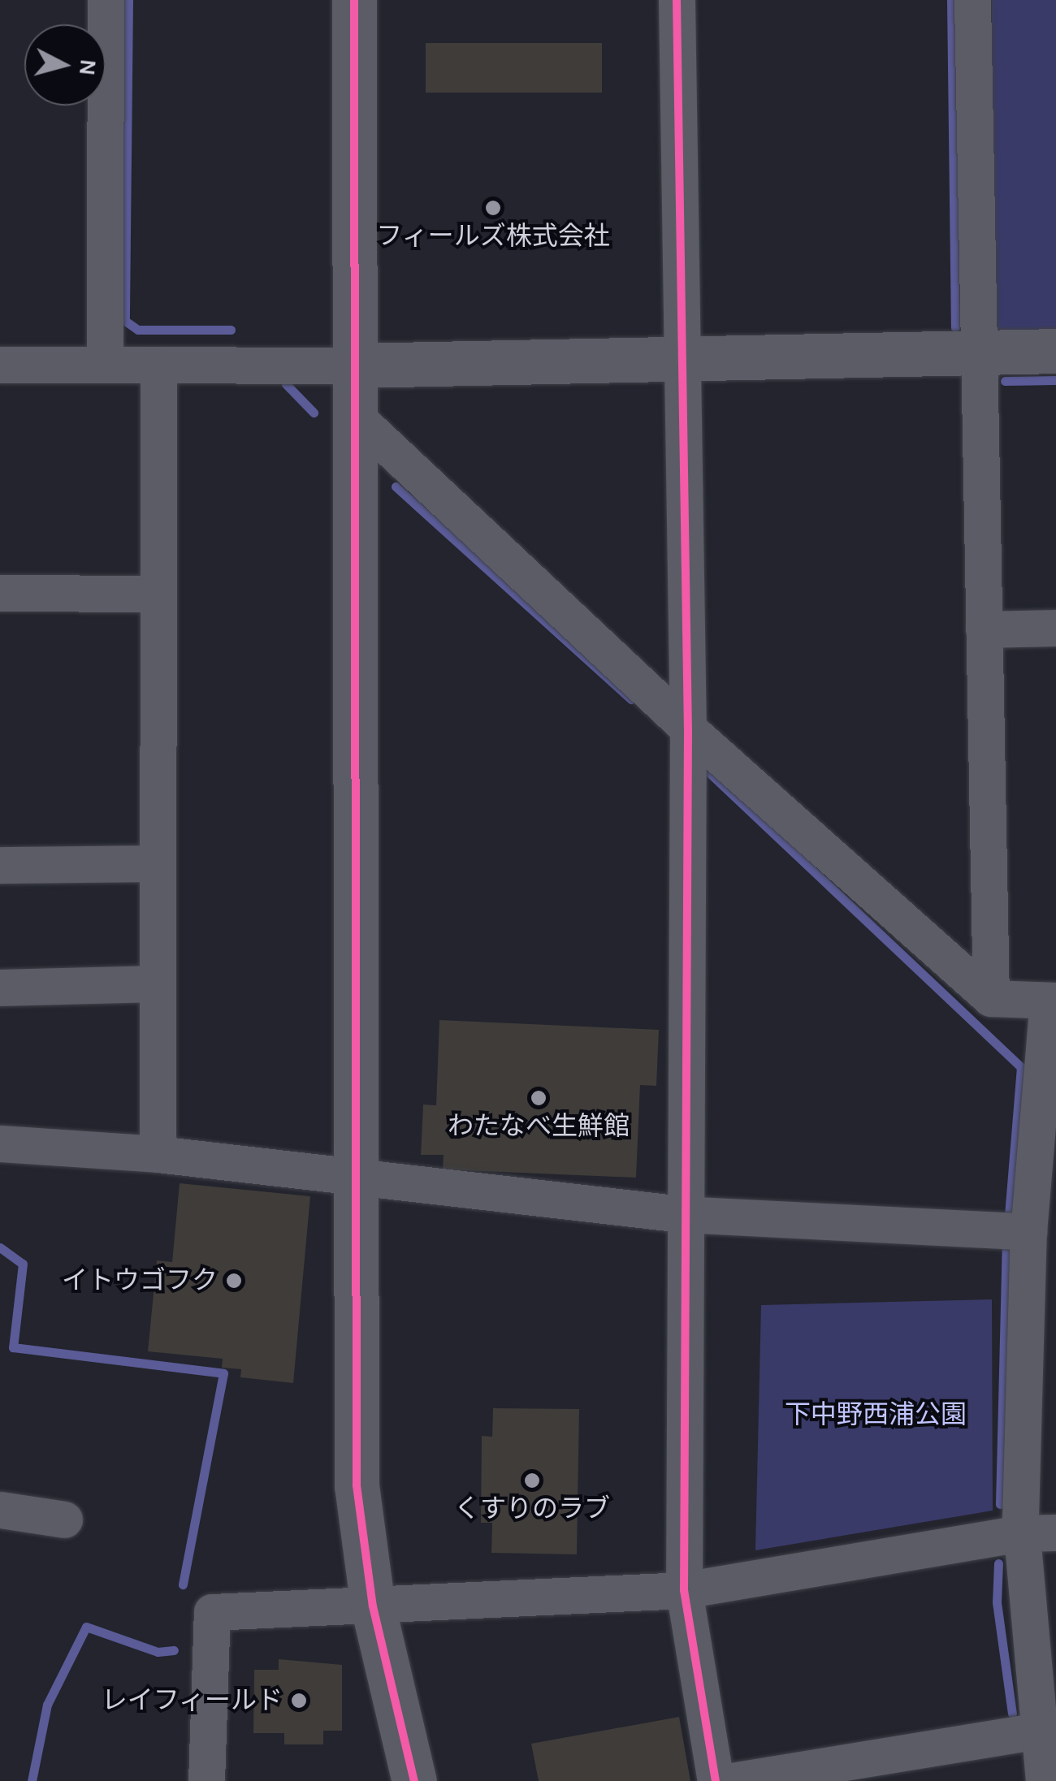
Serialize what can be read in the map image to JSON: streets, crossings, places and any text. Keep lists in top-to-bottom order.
{
  "parks": ["下中野西浦公園"],
  "places": [
    "フィールズ株式会社",
    "わたなべ生鮮館",
    "イトウゴフク",
    "くすりのラブ",
    "レイフィールド"
  ],
  "north": "right"
}
